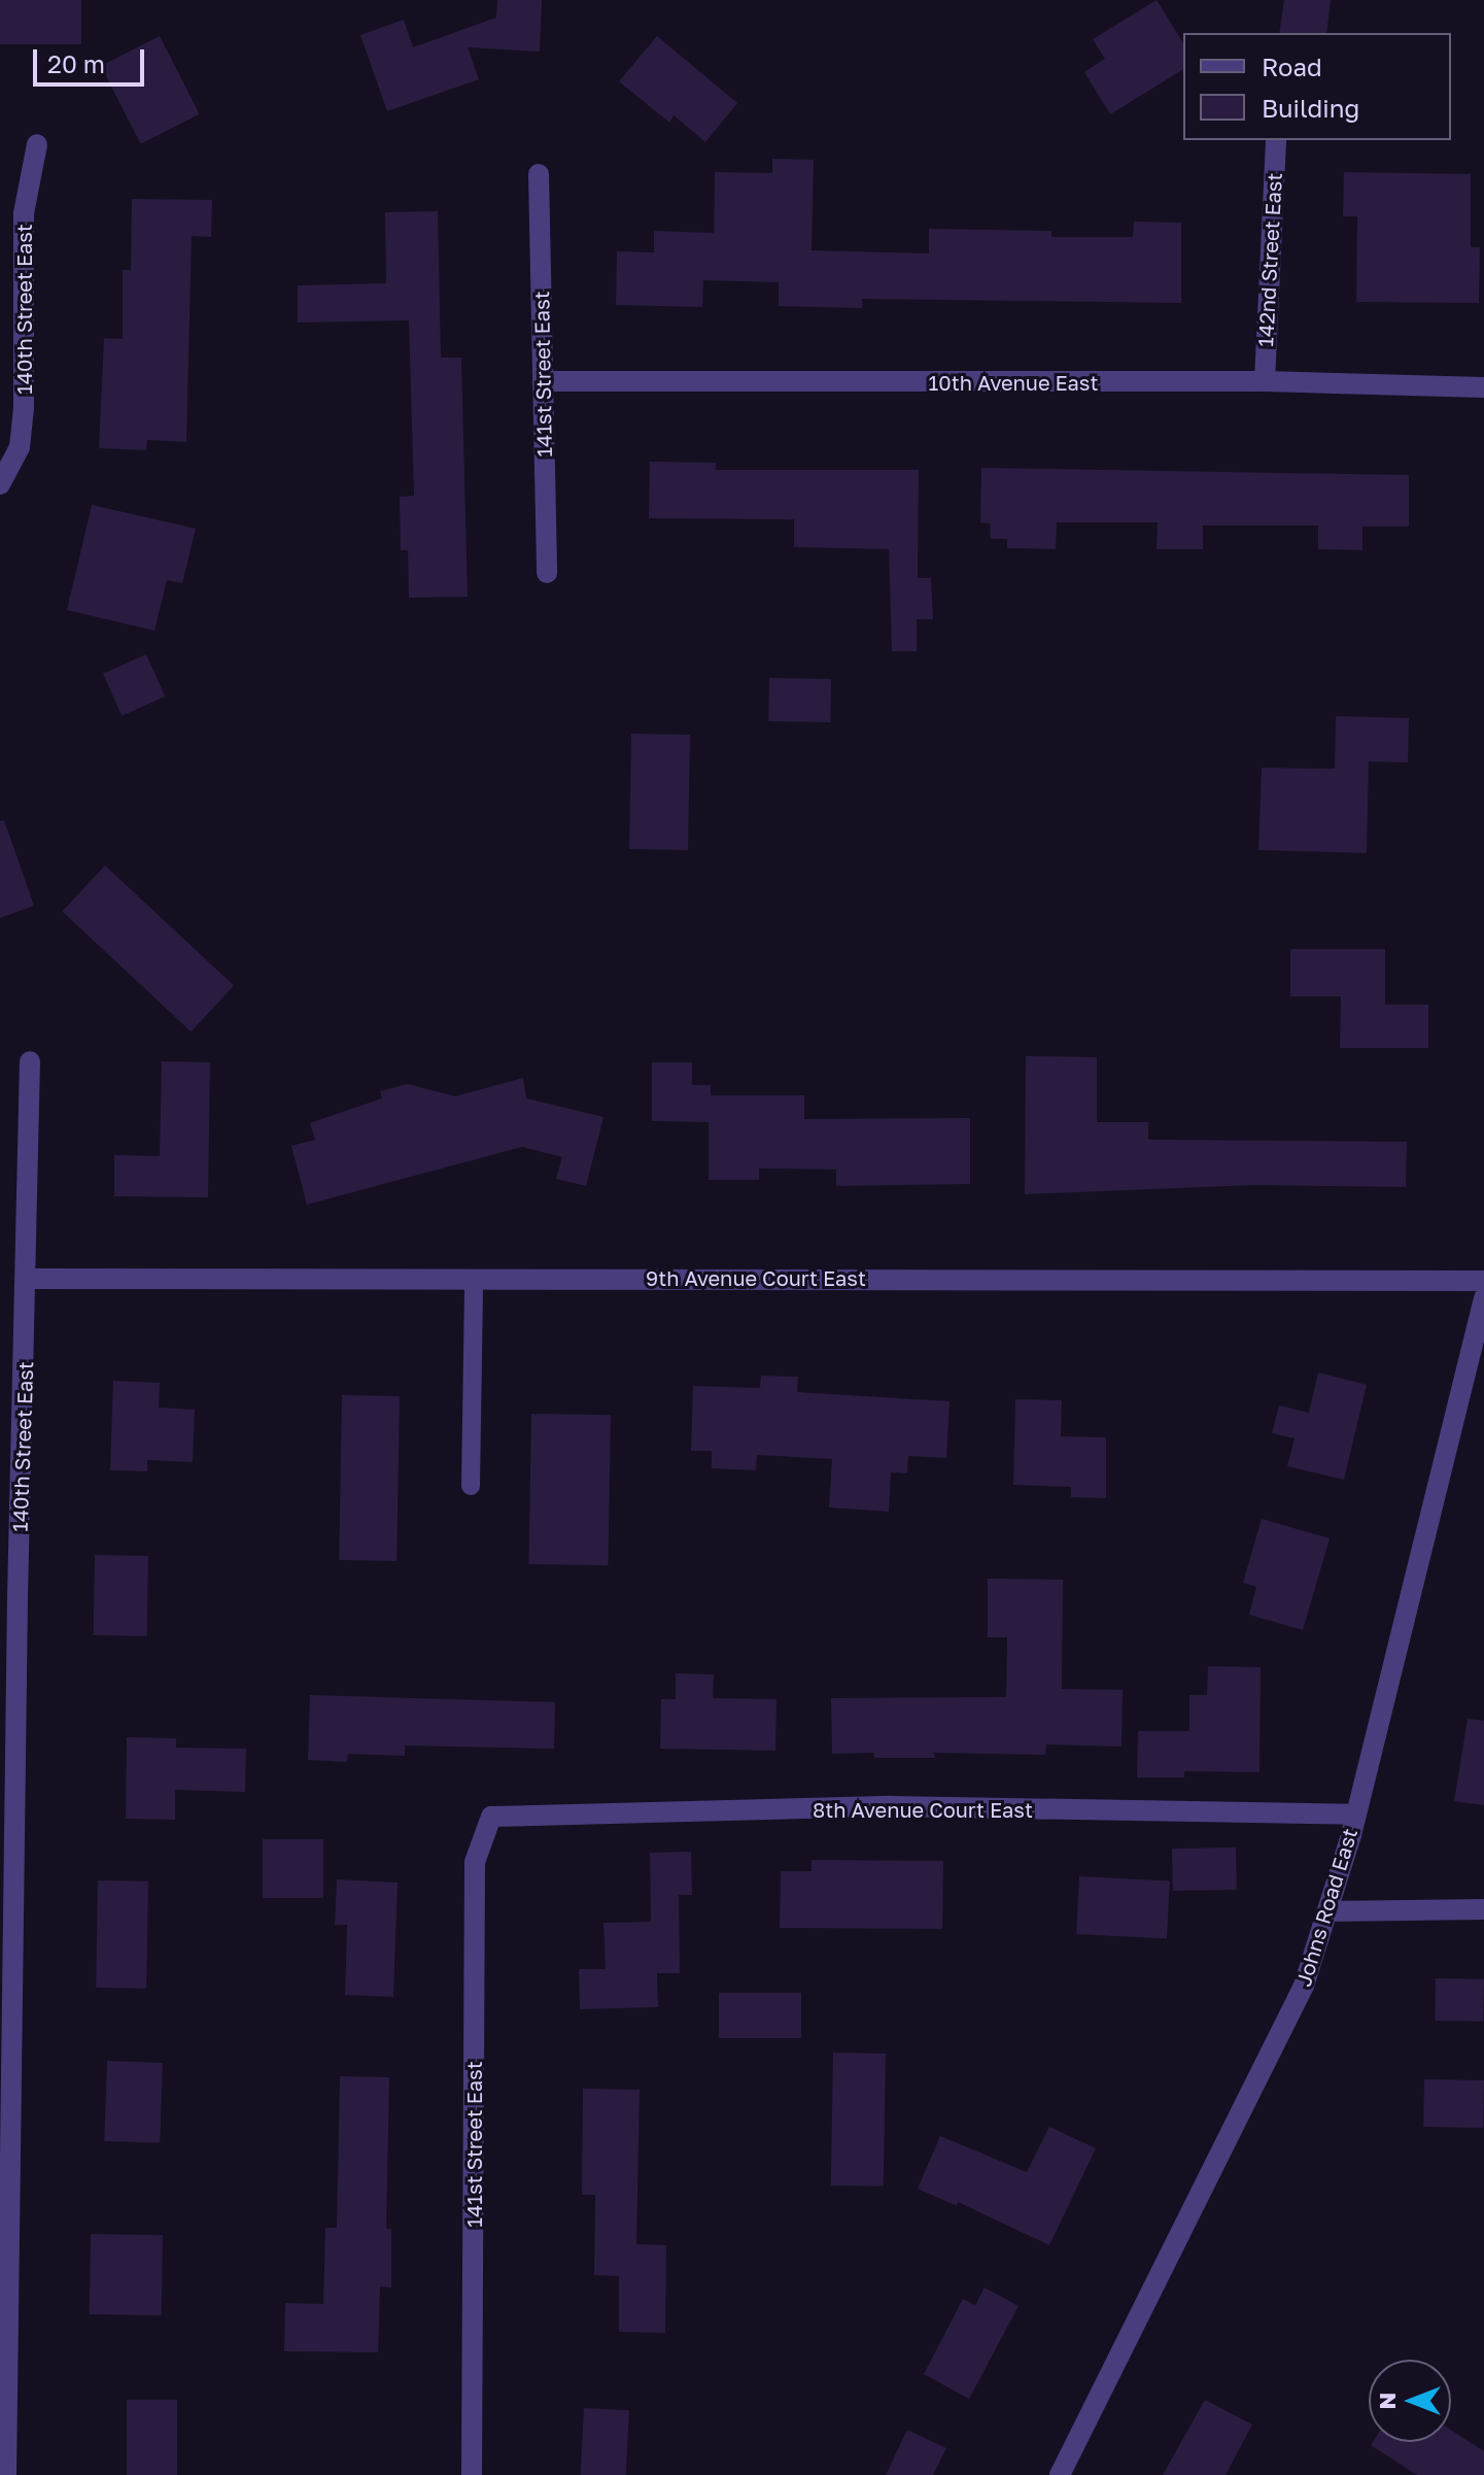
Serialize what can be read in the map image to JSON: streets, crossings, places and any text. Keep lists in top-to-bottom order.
{
  "streets": {
    "street": [
      "142nd Street East",
      "140th Street East",
      "141st Street East",
      "10th Avenue East",
      "9th Avenue Court East",
      "8th Avenue Court East",
      "Johns Road East"
    ]
  },
  "crossings": [
    ["142nd Street East", "10th Avenue East"],
    ["140th Street East", "9th Avenue Court East"],
    ["141st Street East", "10th Avenue East"],
    ["141st Street East", "8th Avenue Court East"],
    ["8th Avenue Court East", "Johns Road East"]
  ],
  "legend": ["Road", "Building"],
  "scale_bar": "20 m",
  "north": "left"
}
